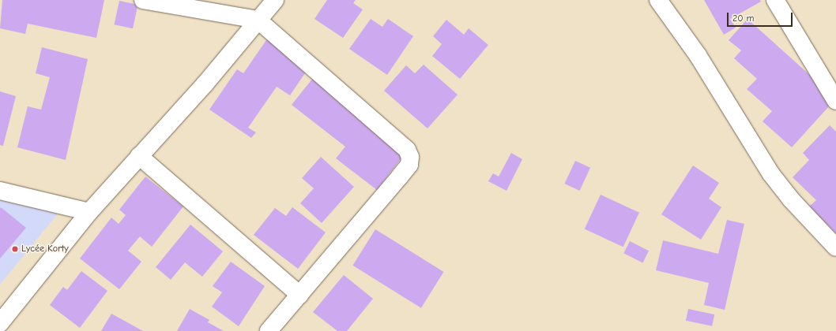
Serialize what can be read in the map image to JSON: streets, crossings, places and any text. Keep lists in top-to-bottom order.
{
  "places": ["Lycée Korty"],
  "scale_bar": "20 m"
}
